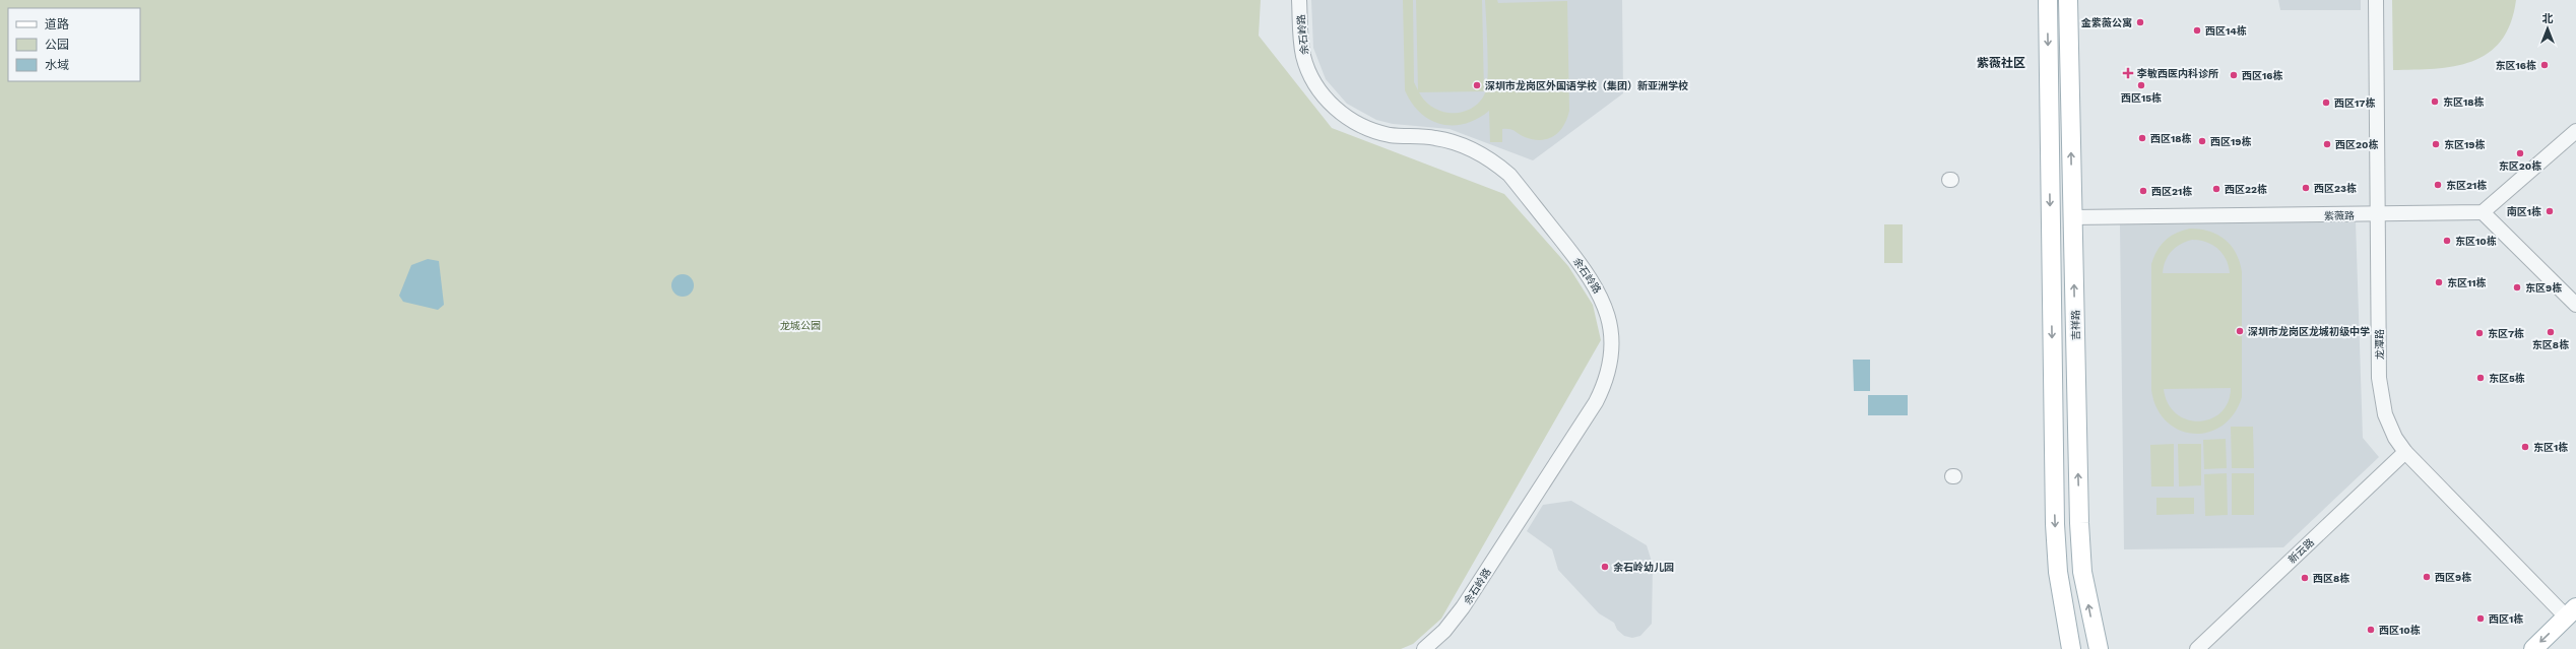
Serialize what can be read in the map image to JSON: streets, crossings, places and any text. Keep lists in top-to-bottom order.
{
  "streets": {
    "main road": ["吉祥路"],
    "street": [
      "余石岭路",
      "紫薇路",
      "龙潭路",
      "新云路"
    ]
  },
  "crossings": [
    ["紫薇路", "吉祥路"],
    ["紫薇路", "龙潭路"],
    ["龙潭路", "新云路"]
  ],
  "districts": ["紫薇社区"],
  "parks": ["龙城公园"],
  "places": {
    "other": [
      "金紫薇公寓",
      "西区14栋",
      "东区16栋",
      "西区16栋",
      "深圳市龙岗区外国语学校（集团）新亚洲学校",
      "西区15栋",
      "东区18栋",
      "西区17栋",
      "西区18栋",
      "西区19栋",
      "西区20栋",
      "东区19栋",
      "东区20栋",
      "东区21栋",
      "西区23栋",
      "西区22栋",
      "西区21栋",
      "南区1栋",
      "东区10栋",
      "东区11栋",
      "东区9栋",
      "深圳市龙岗区龙城初级中学",
      "东区8栋",
      "东区7栋",
      "东区5栋",
      "东区1栋",
      "余石岭幼儿园",
      "西区9栋",
      "西区8栋",
      "西区1栋",
      "西区10栋"
    ],
    "health": ["李敏西医内科诊所"]
  },
  "legend": ["道路", "公园", "水域"],
  "north": "top"
}
